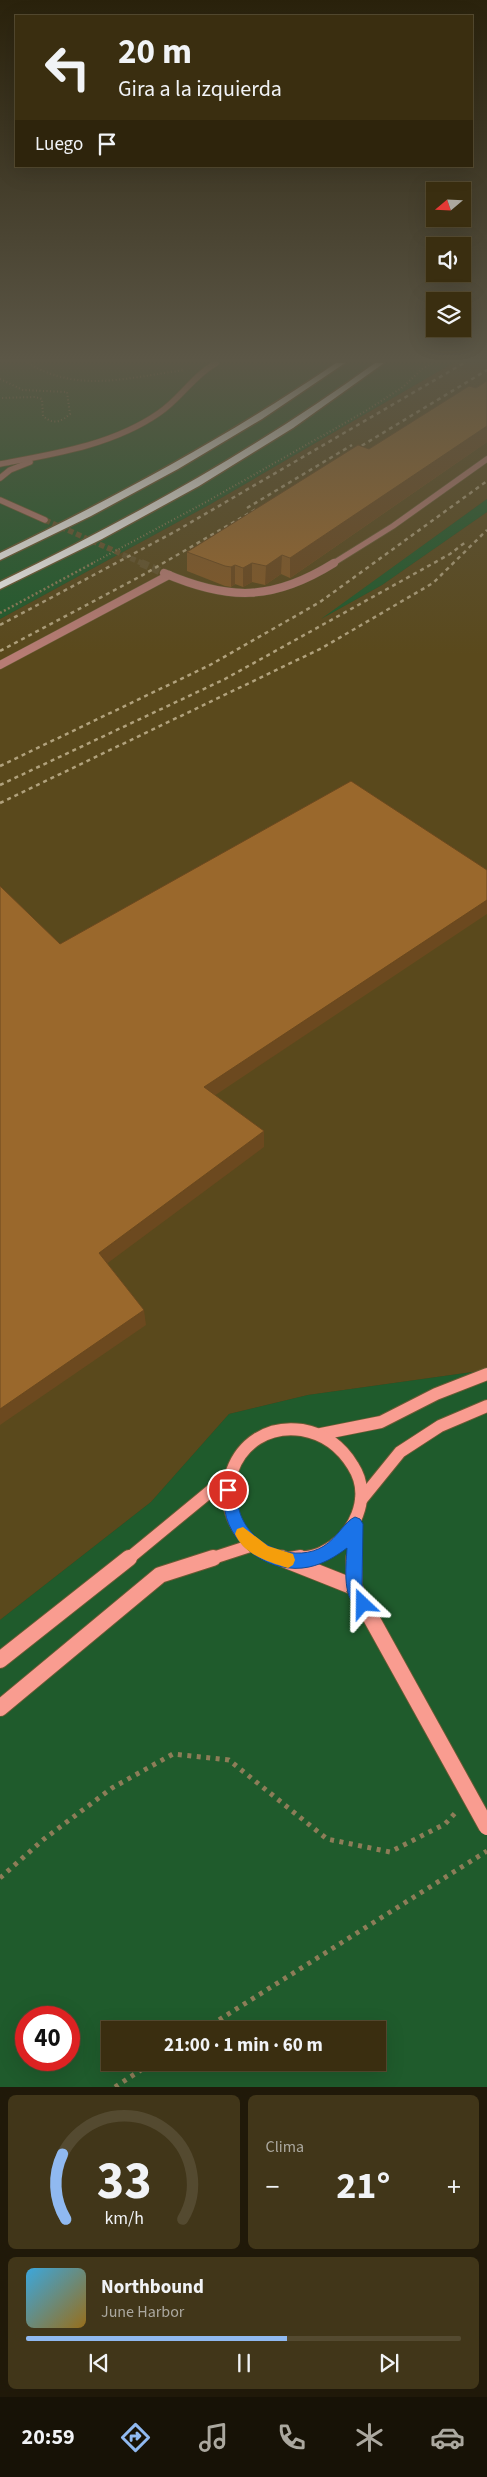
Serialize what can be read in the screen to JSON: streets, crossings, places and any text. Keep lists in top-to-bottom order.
{
  "north": "left",
  "page": {
    "turn": ["20 m", "Gira a la izquierda"],
    "then": "Luego",
    "limit": "40",
    "trip": "21:00 · 1 min · 60 m",
    "tile": "Clima",
    "heat": ["−", "21°", "+"],
    "song": ["Northbound", "June Harbor"],
    "tabs": "20:59",
    "gauge": ["33", "km/h"]
  }
}
